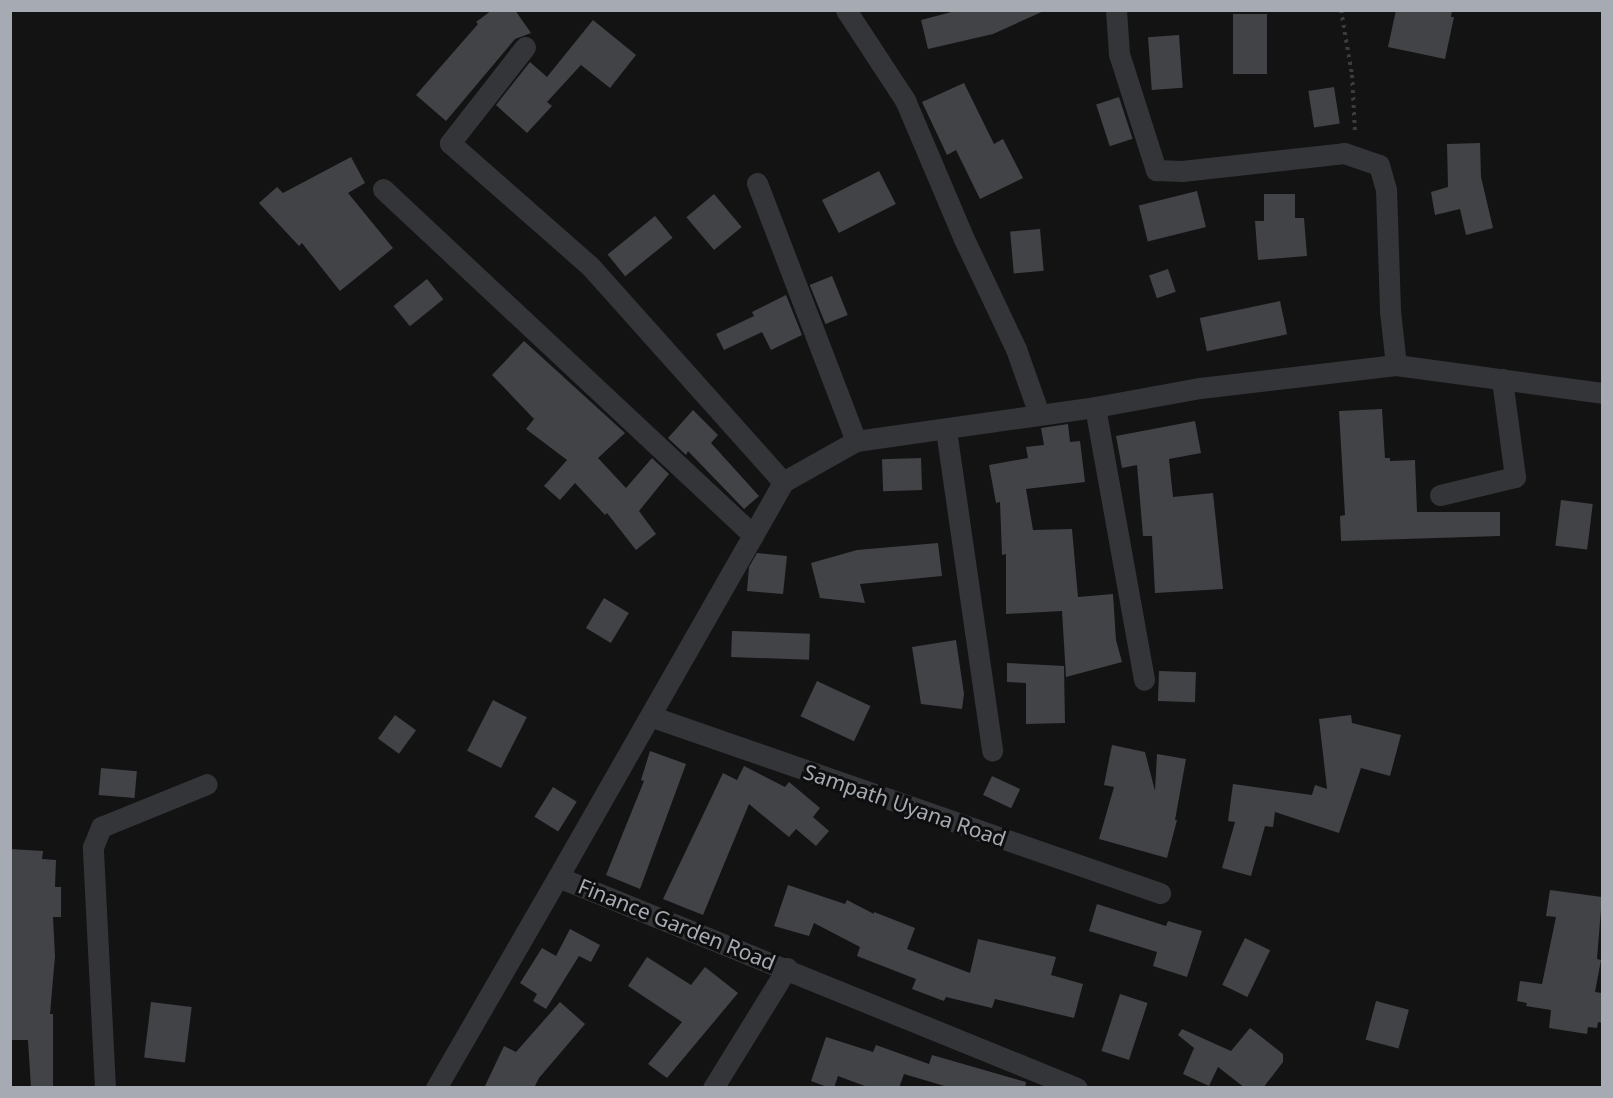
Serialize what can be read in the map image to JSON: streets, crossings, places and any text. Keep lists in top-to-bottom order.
{
  "streets": {
    "street": ["Sampath Uyana Road", "Finance Garden Road"]
  }
}
